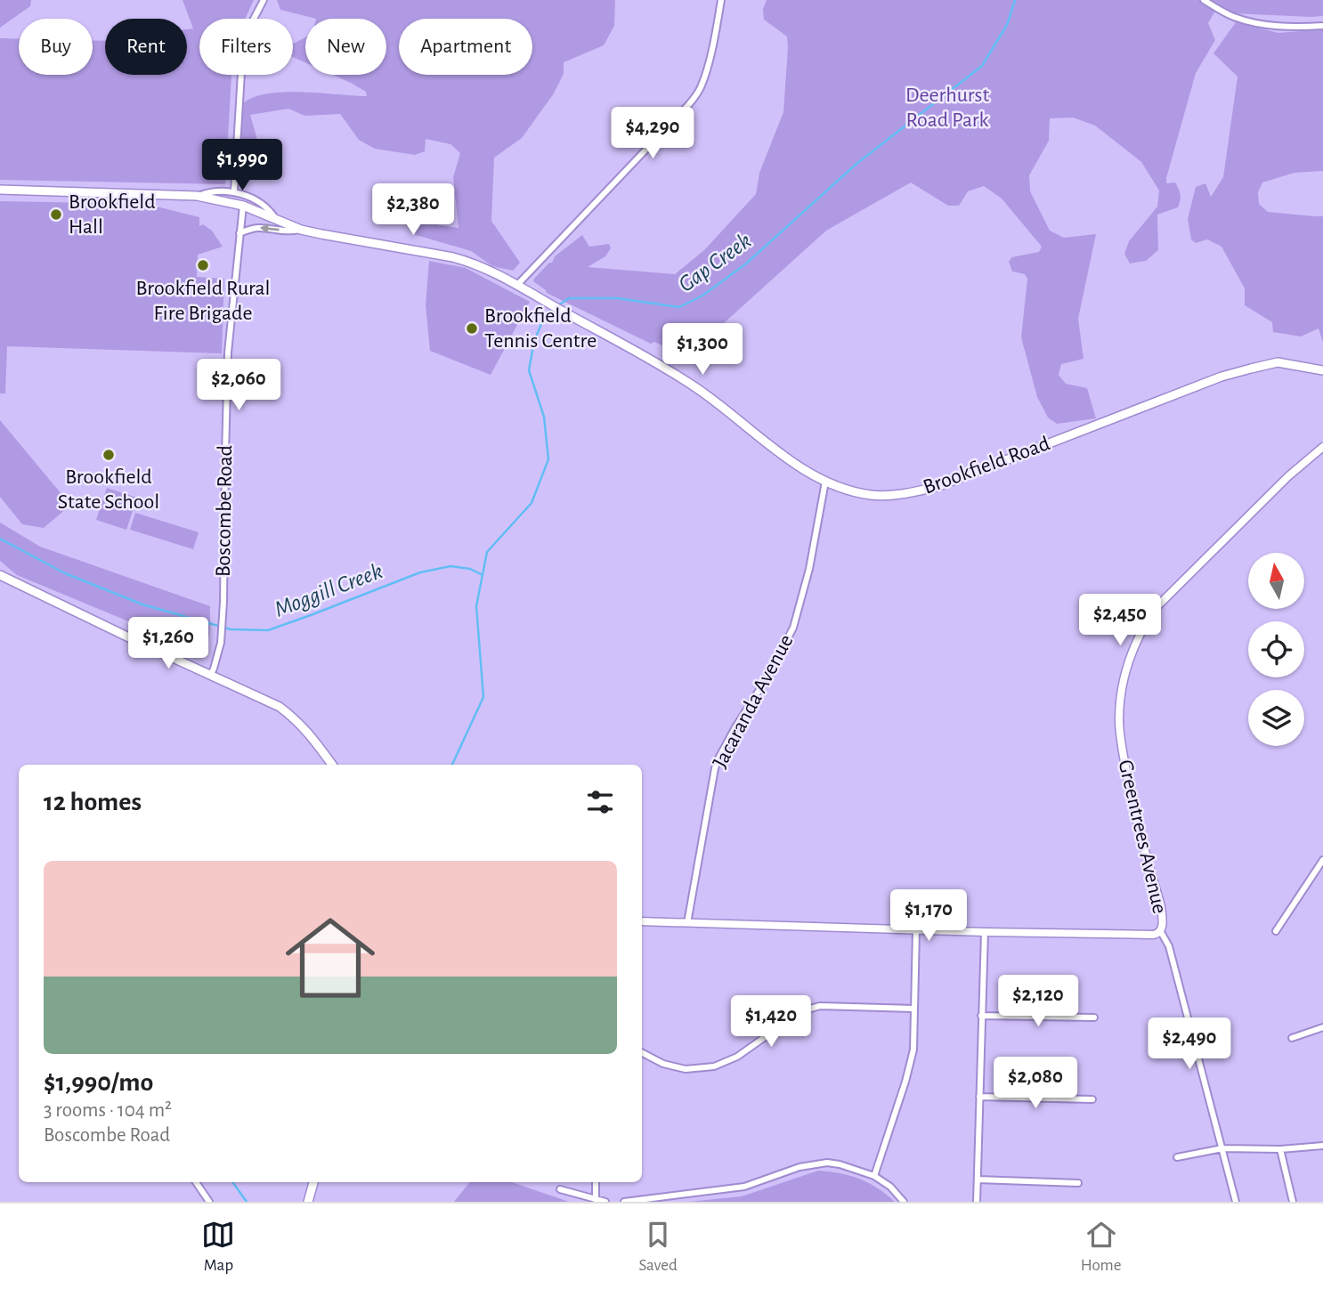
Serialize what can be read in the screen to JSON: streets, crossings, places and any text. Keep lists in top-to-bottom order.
{
  "streets": {
    "main road": ["Brookfield Road"],
    "street": ["Boscombe Road", "Jacaranda Avenue", "Greentrees Avenue"]
  },
  "crossings": [
    ["Brookfield Road", "Boscombe Road"],
    ["Brookfield Road", "Jacaranda Avenue"],
    ["Jacaranda Avenue", "Greentrees Avenue"]
  ],
  "water": ["Gap Creek", "Moggill Creek"],
  "parks": ["Deerhurst Road Park"],
  "places": [
    "Brookfield Hall",
    "Brookfield Rural Fire Brigade",
    "Brookfield Tennis Centre",
    "Brookfield State School"
  ],
  "north": "top",
  "page": {
    "chip": [
      "Buy",
      "Rent",
      "Filters",
      "New",
      "Apartment"
    ],
    "price": [
      "$4,290",
      "$1,990",
      "$2,380",
      "$1,300",
      "$2,060",
      "$2,450",
      "$1,260",
      "$1,170",
      "$2,120",
      "$1,420",
      "$2,490",
      "$2,080"
    ],
    "heading": "12 homes",
    "list": [
      {
        "name": "$1,990/mo",
        "note": "3 rooms · 104 m² · Boscombe Road"
      }
    ],
    "tabs": ["Map", "Saved", "Home"]
  }
}
